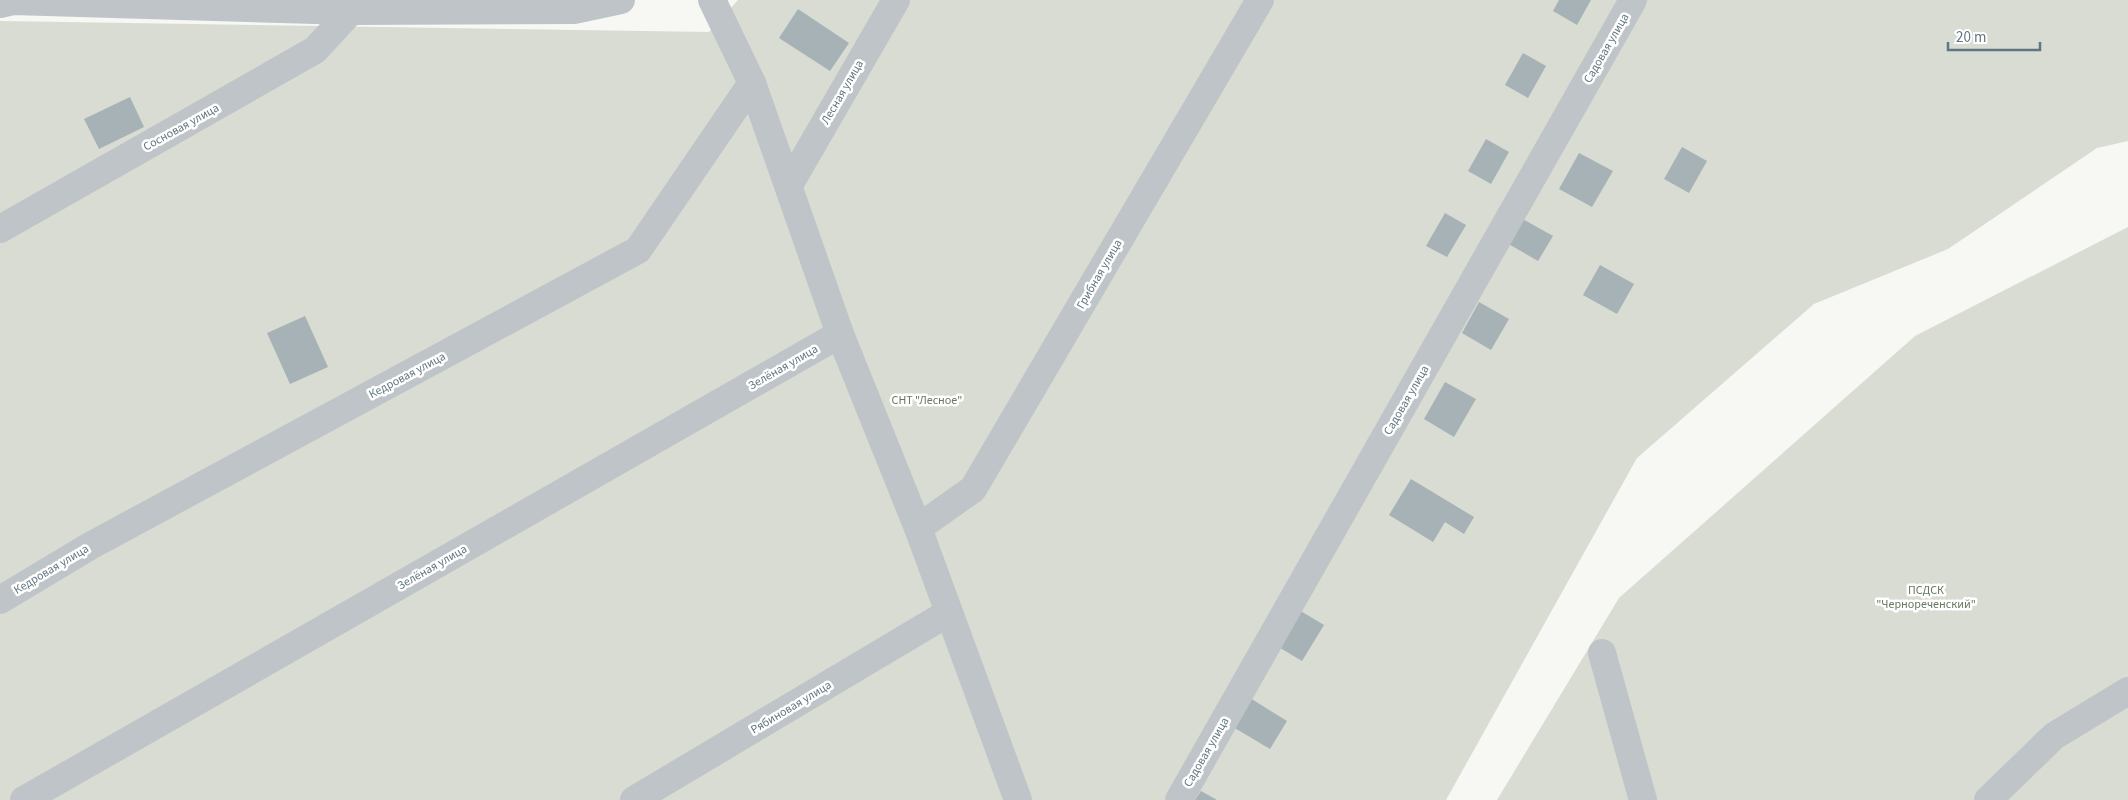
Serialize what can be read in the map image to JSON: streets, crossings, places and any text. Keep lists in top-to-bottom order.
{
  "streets": {
    "street": [
      "Садовая улица",
      "Лесная улица",
      "Сосновая улица",
      "Грибная улица",
      "Зелёная улица",
      "Кедровая улица",
      "Рябиновая улица"
    ]
  },
  "parks": ["СНТ \"Лесное\"", "ПСДСК \"Чернореченский\""],
  "scale_bar": "20 m"
}
